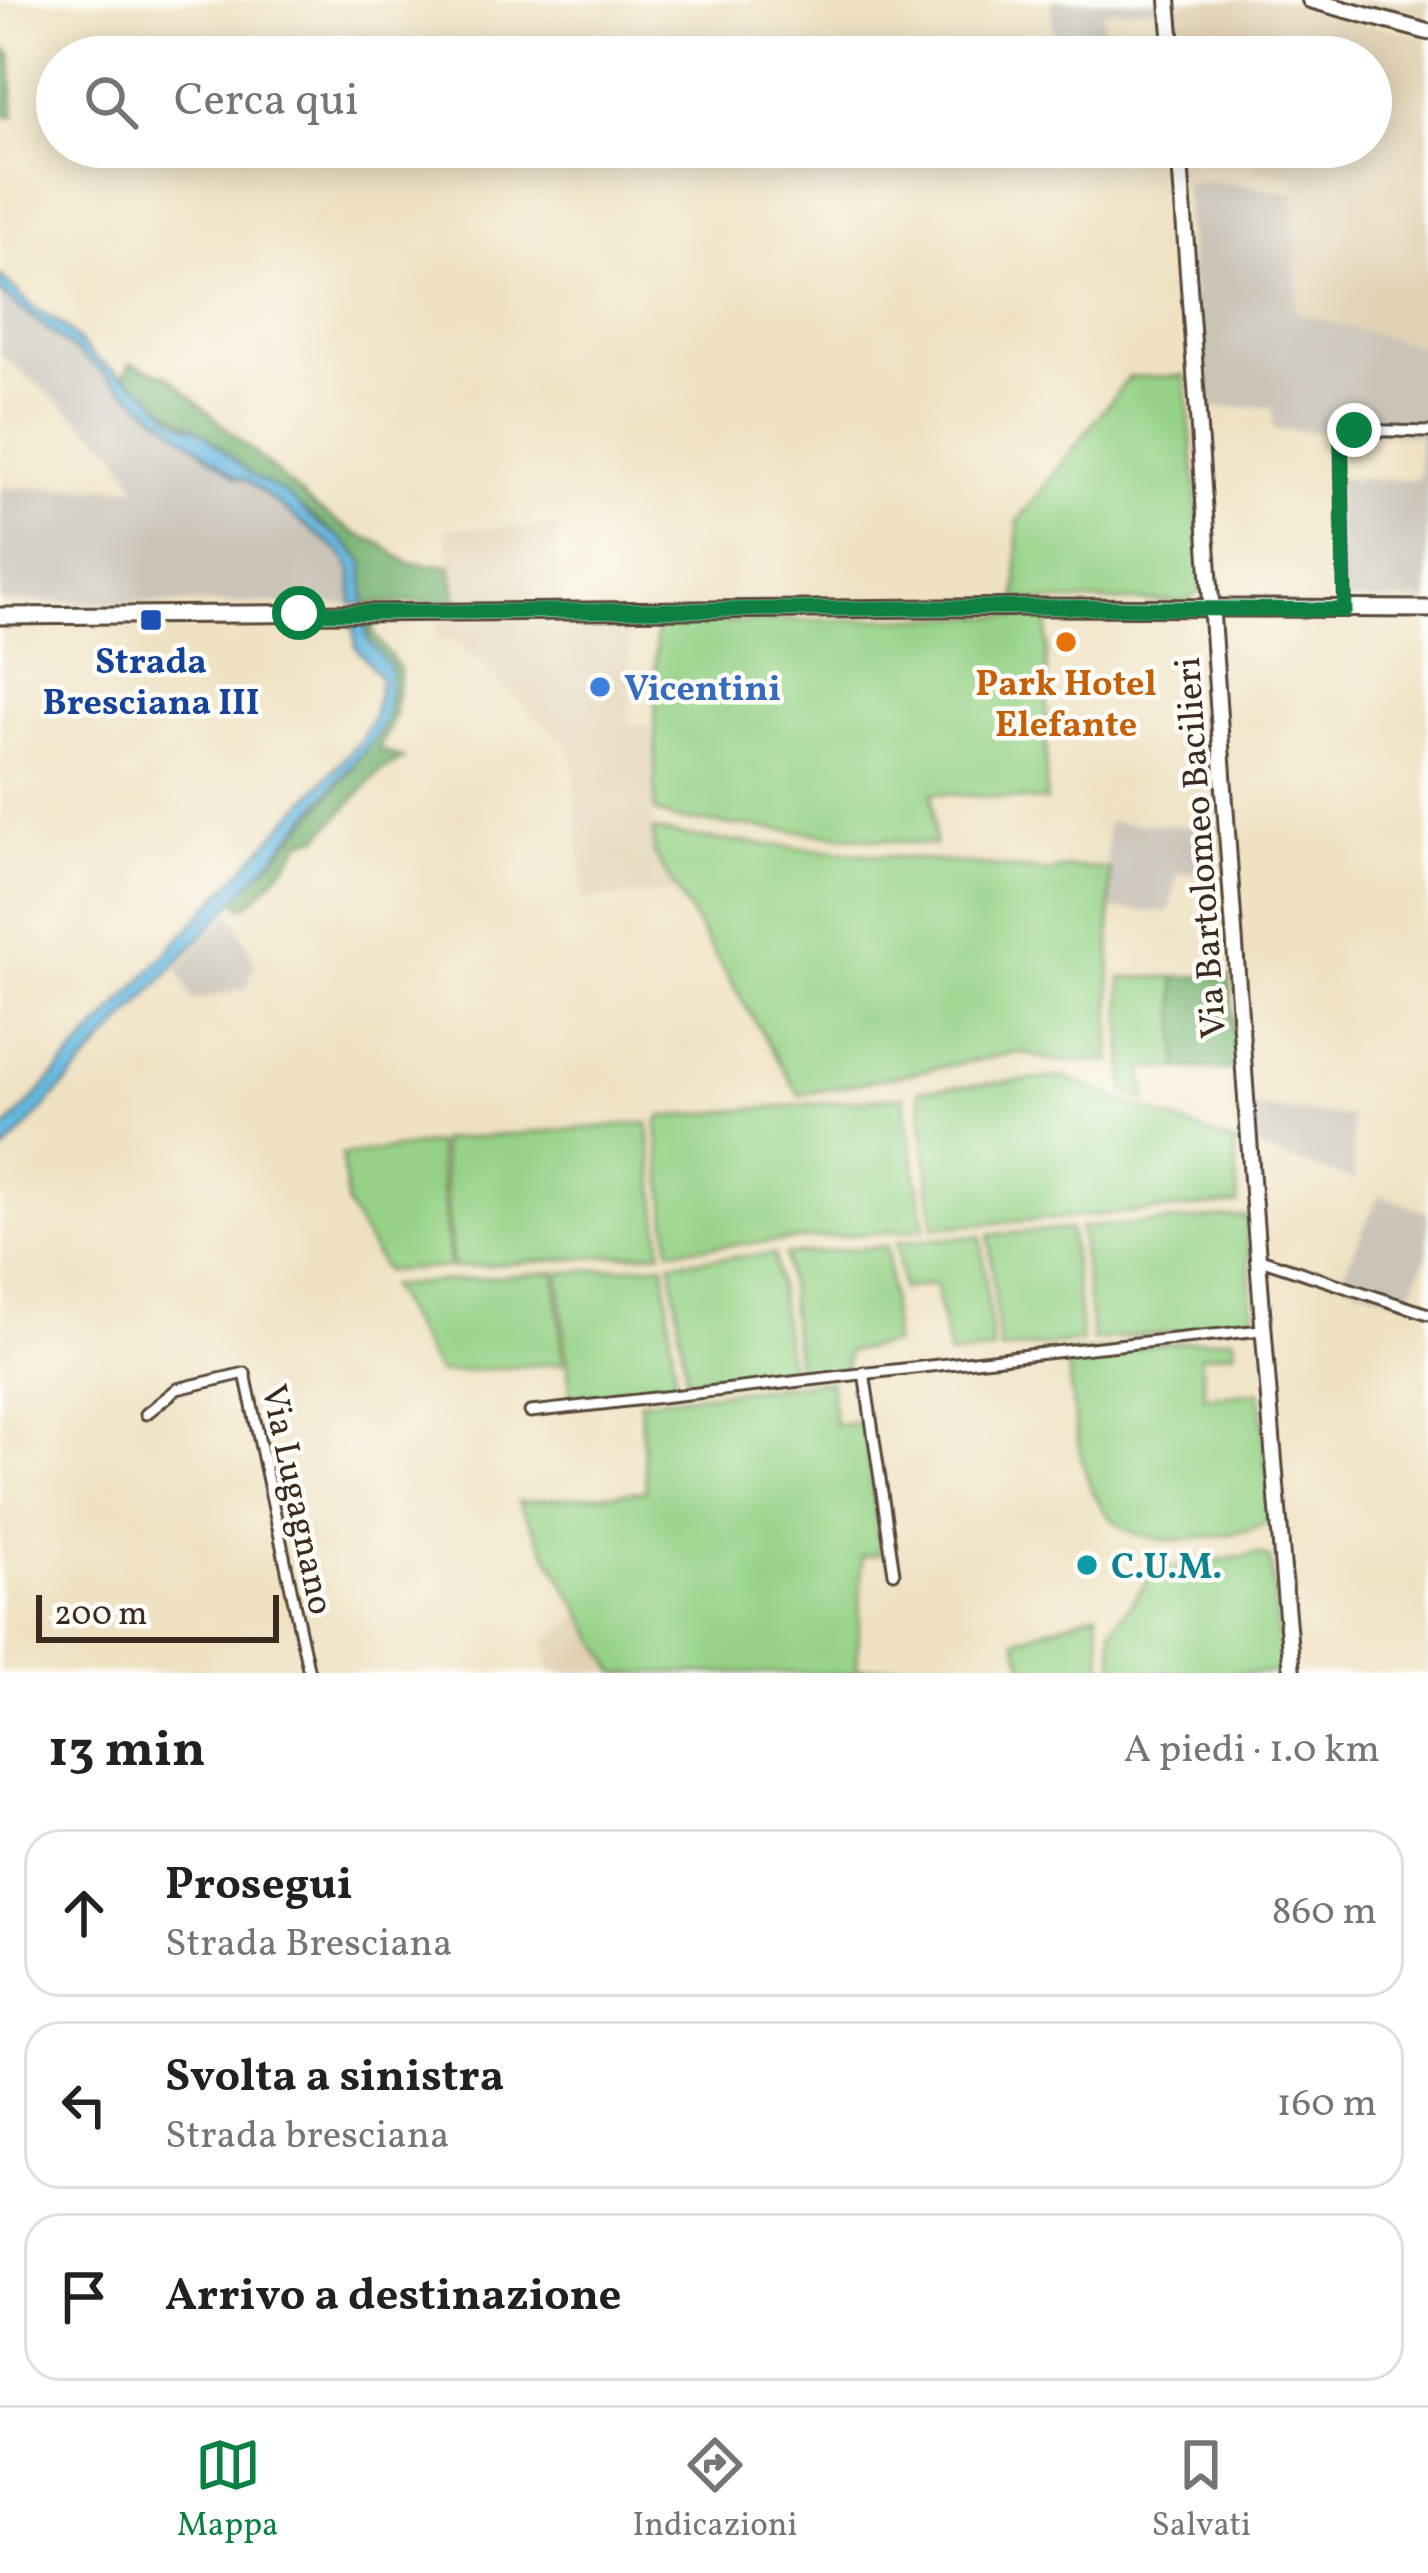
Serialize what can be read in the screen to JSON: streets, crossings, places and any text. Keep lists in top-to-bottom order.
{
  "streets": {
    "street": ["Via Bartolomeo Bacilieri", "Via Lugagnano"]
  },
  "places": {
    "transit": ["Strada Bresciana III"],
    "other": ["Park Hotel Elefante", "Vicentini", "C.U.M."]
  },
  "scale_bar": "200 m",
  "page": {
    "search": "Cerca qui",
    "scale": "200 m",
    "heading": ["13 min", "A piedi · 1.0 km"],
    "list": [
      ["Prosegui", "Strada Bresciana", "860 m"],
      ["Svolta a sinistra", "Strada bresciana", "160 m"],
      "Arrivo a destinazione"
    ],
    "nav": ["Mappa", "Indicazioni", "Salvati"]
  }
}
